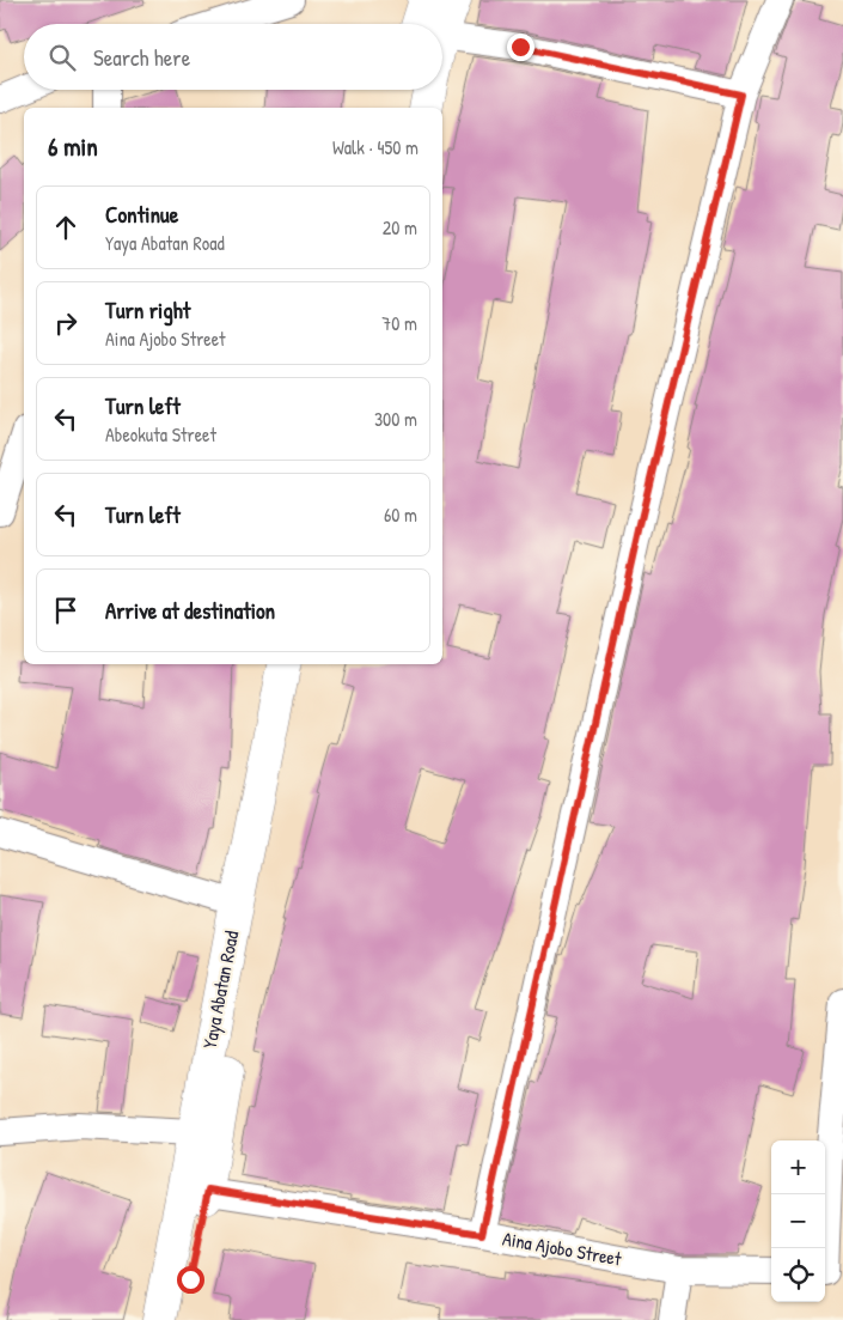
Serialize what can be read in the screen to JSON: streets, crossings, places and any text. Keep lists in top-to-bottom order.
{
  "streets": {
    "main road": ["Yaya Abatan Road"],
    "street": ["Aina Ajobo Street"]
  },
  "crossings": [
    ["Yaya Abatan Road", "Aina Ajobo Street"]
  ],
  "page": {
    "search": "Search here",
    "heading": ["6 min", "Walk · 450 m"],
    "list": [
      ["Continue", "Yaya Abatan Road", "20 m"],
      ["Turn right", "Aina Ajobo Street", "70 m"],
      ["Turn left", "Abeokuta Street", "300 m"],
      ["Turn left", "60 m"],
      "Arrive at destination"
    ],
    "map_buttons": ["+", "−"]
  }
}
